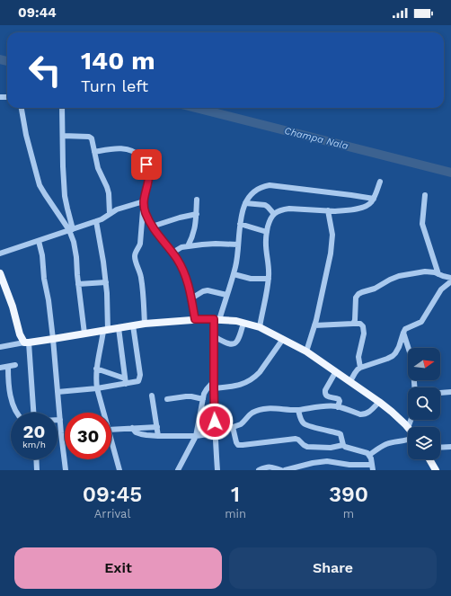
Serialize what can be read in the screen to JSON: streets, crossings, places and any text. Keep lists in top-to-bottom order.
{
  "water": ["Champa Nala"],
  "north": "right",
  "page": {
    "status": "09:44",
    "turn": ["140 m", "Turn left"],
    "speed": "20 km/h",
    "limit": "30",
    "eta": [
      "09:45",
      "Arrival",
      "1",
      "min",
      "390",
      "m"
    ],
    "buttons": ["Exit", "Share"]
  }
}
